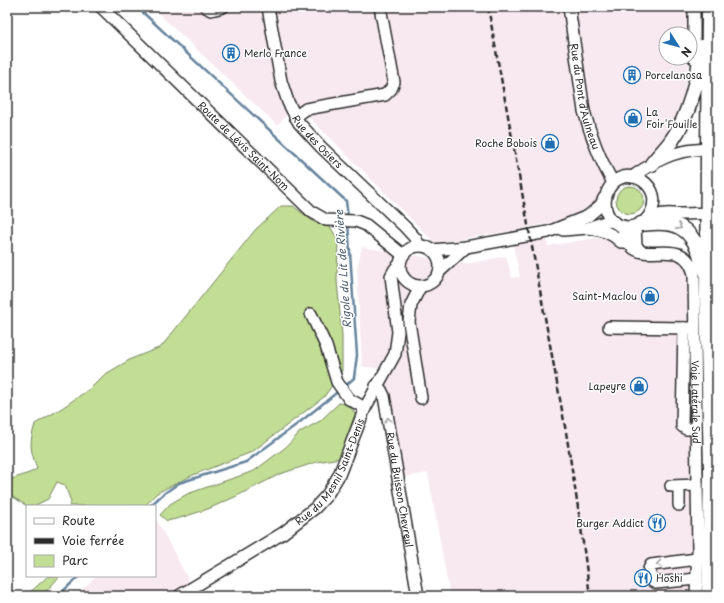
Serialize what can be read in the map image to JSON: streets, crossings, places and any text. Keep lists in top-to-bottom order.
{
  "streets": {
    "street": [
      "Rue du Pont d'Aulneau",
      "Rue des Osiers",
      "Route de Lévis Saint-Nom",
      "Voie Latérale Sud",
      "Rue du Mesnil Saint-Denis",
      "Rue du Buisson Chevreul"
    ]
  },
  "crossings": [
    ["Rue des Osiers", "Route de Lévis Saint-Nom"],
    ["Rue des Osiers", "Rue du Mesnil Saint-Denis"],
    ["Route de Lévis Saint-Nom", "Rue du Mesnil Saint-Denis"],
    ["Rue du Mesnil Saint-Denis", "Rue du Buisson Chevreul"]
  ],
  "one_way": ["Rue du Buisson Chevreul"],
  "water": ["Rigole du Lit de Rivière"],
  "places": {
    "building": ["Merlo France", "Porcelanosa"],
    "shop": [
      "La Foir'Fouille",
      "Roche Bobois",
      "Saint-Maclou",
      "Lapeyre"
    ],
    "restaurant": ["Burger Addict", "Hoshi"]
  },
  "legend": ["Route", "Voie ferrée", "Parc"],
  "north": "bottom right"
}
